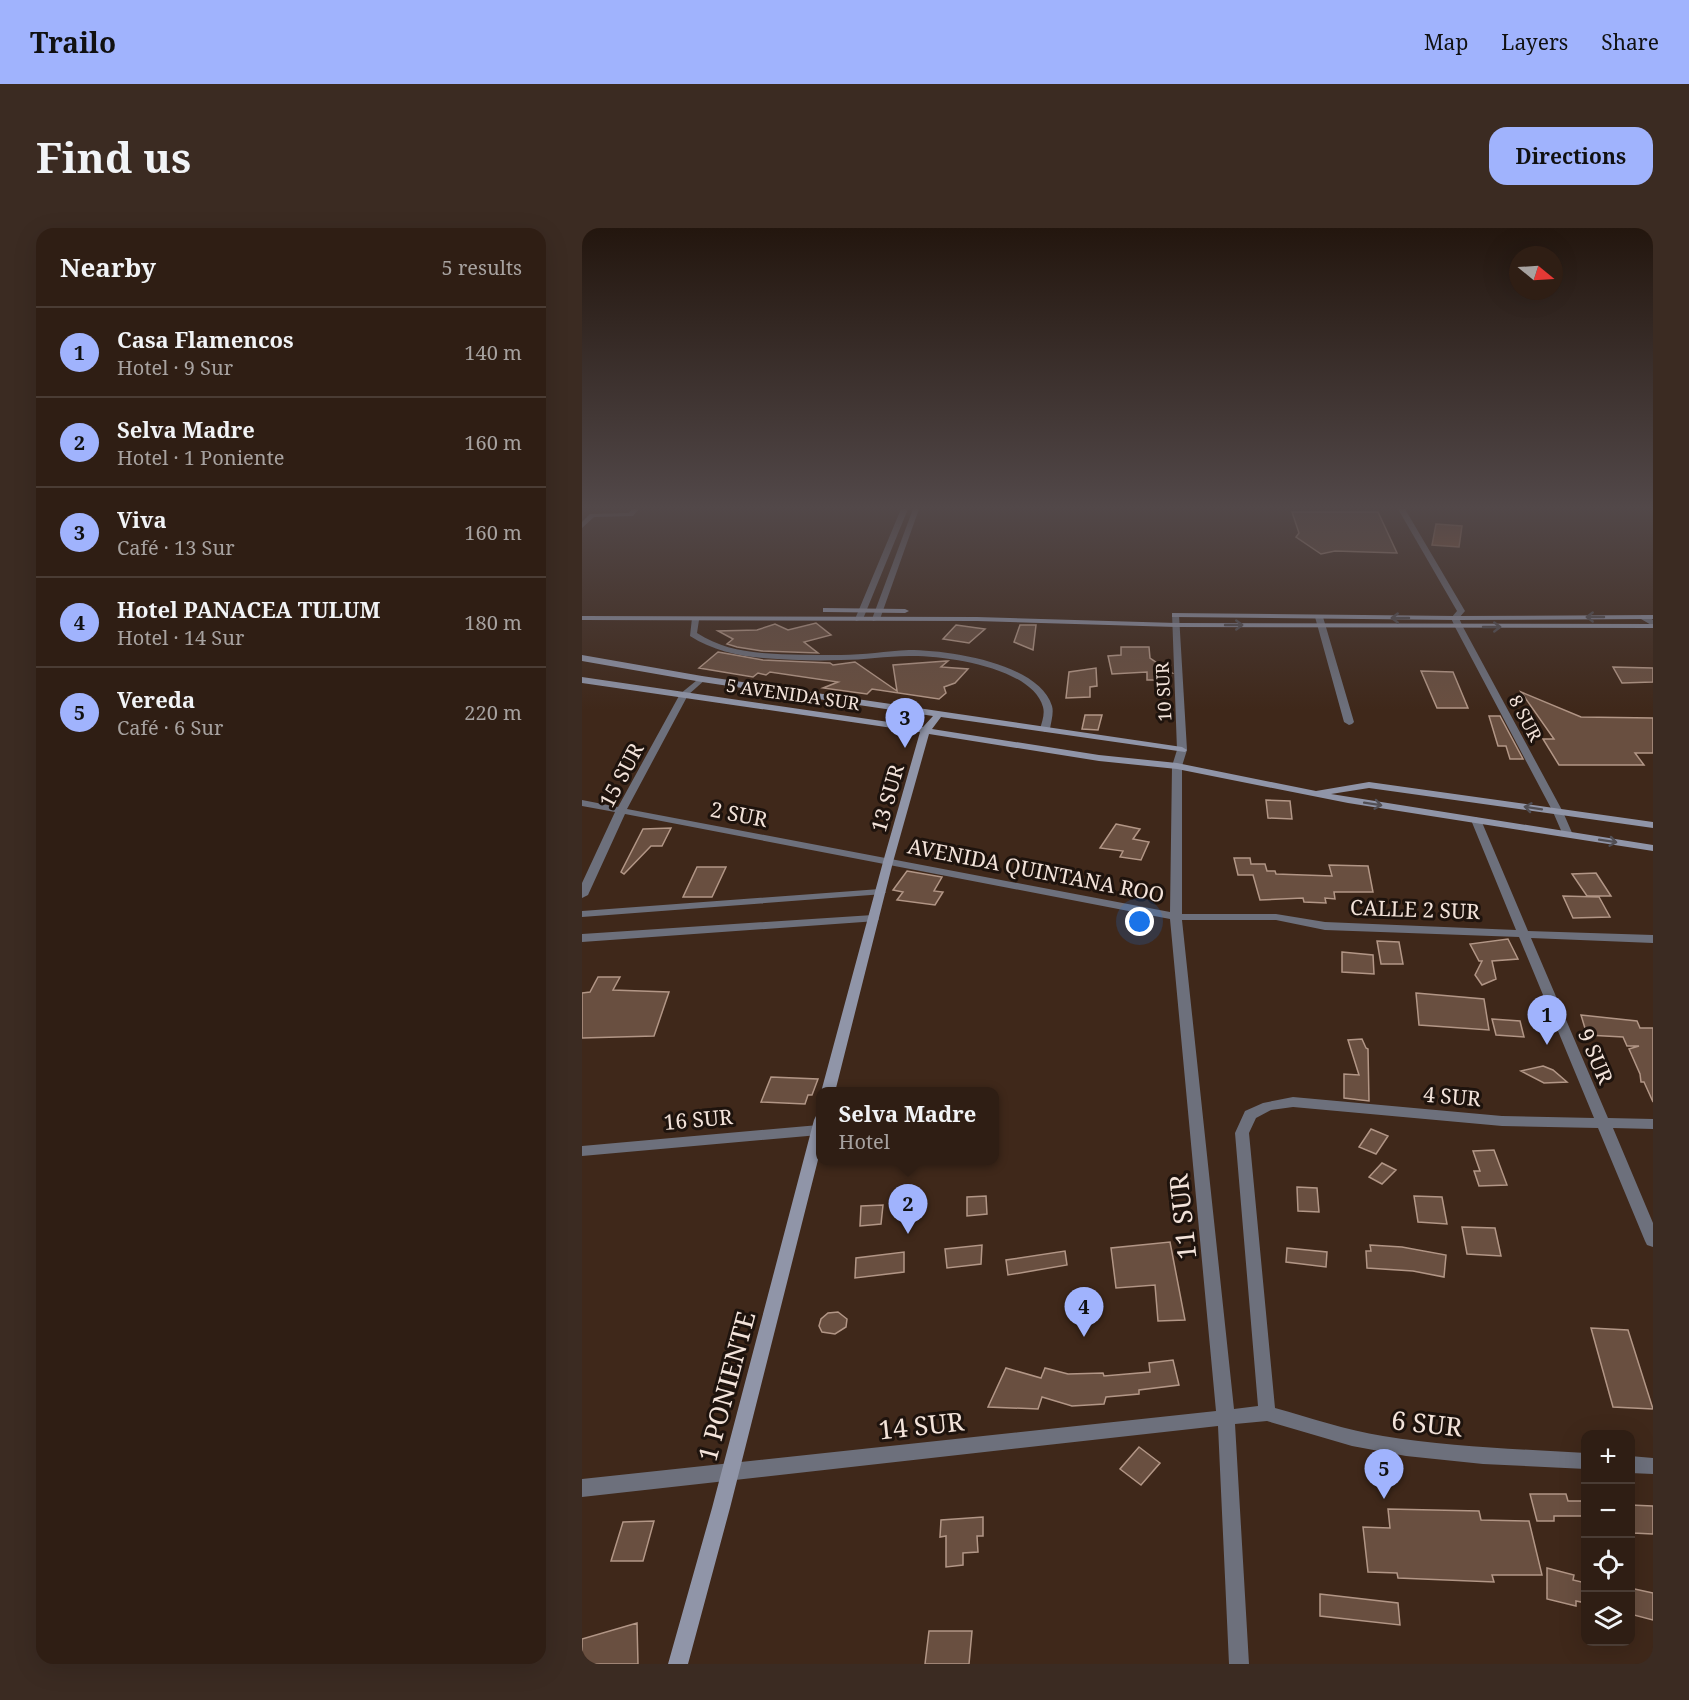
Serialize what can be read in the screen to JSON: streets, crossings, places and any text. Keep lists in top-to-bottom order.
{
  "streets": {
    "street": [
      "10 SUR",
      "5 AVENIDA SUR",
      "8 SUR",
      "15 SUR",
      "13 SUR",
      "2 SUR",
      "AVENIDA QUINTANA ROO",
      "CALLE 2 SUR",
      "9 SUR",
      "4 SUR",
      "16 SUR",
      "11 SUR",
      "1 PONIENTE",
      "6 SUR",
      "14 SUR"
    ]
  },
  "crossings": [
    ["10 SUR", "5 AVENIDA SUR"],
    ["10 SUR", "11 SUR"],
    ["5 AVENIDA SUR", "8 SUR"],
    ["5 AVENIDA SUR", "15 SUR"],
    ["5 AVENIDA SUR", "13 SUR"],
    ["5 AVENIDA SUR", "9 SUR"],
    ["5 AVENIDA SUR", "11 SUR"],
    ["15 SUR", "2 SUR"],
    ["13 SUR", "2 SUR"],
    ["13 SUR", "AVENIDA QUINTANA ROO"],
    ["2 SUR", "AVENIDA QUINTANA ROO"],
    ["AVENIDA QUINTANA ROO", "CALLE 2 SUR"],
    ["AVENIDA QUINTANA ROO", "11 SUR"],
    ["CALLE 2 SUR", "9 SUR"],
    ["CALLE 2 SUR", "11 SUR"],
    ["9 SUR", "4 SUR"],
    ["4 SUR", "6 SUR"],
    ["4 SUR", "14 SUR"],
    ["11 SUR", "14 SUR"],
    ["1 PONIENTE", "14 SUR"],
    ["6 SUR", "14 SUR"]
  ],
  "north": "right",
  "page": {
    "header": "Trailo",
    "nav": ["Map", "Layers", "Share"],
    "buttons": "Directions",
    "title": "Find us",
    "heading": ["Nearby", "5 results"],
    "list": [
      {
        "mark": "1",
        "name": "Casa Flamencos",
        "note": "Hotel · 9 Sur",
        "value": "140 m"
      },
      {
        "mark": "2",
        "name": "Selva Madre",
        "note": "Hotel · 1 Poniente",
        "value": "160 m"
      },
      {
        "mark": "3",
        "name": "Viva",
        "note": "Café · 13 Sur",
        "value": "160 m"
      },
      {
        "mark": "4",
        "name": "Hotel PANACEA TULUM",
        "note": "Hotel · 14 Sur",
        "value": "180 m"
      },
      {
        "mark": "5",
        "name": "Vereda",
        "note": "Café · 6 Sur",
        "value": "220 m"
      }
    ],
    "pins": [
      "3",
      "1",
      "2",
      "4",
      "5"
    ],
    "popup": ["Selva Madre", "Hotel"],
    "map_buttons": ["+", "−"]
  }
}
